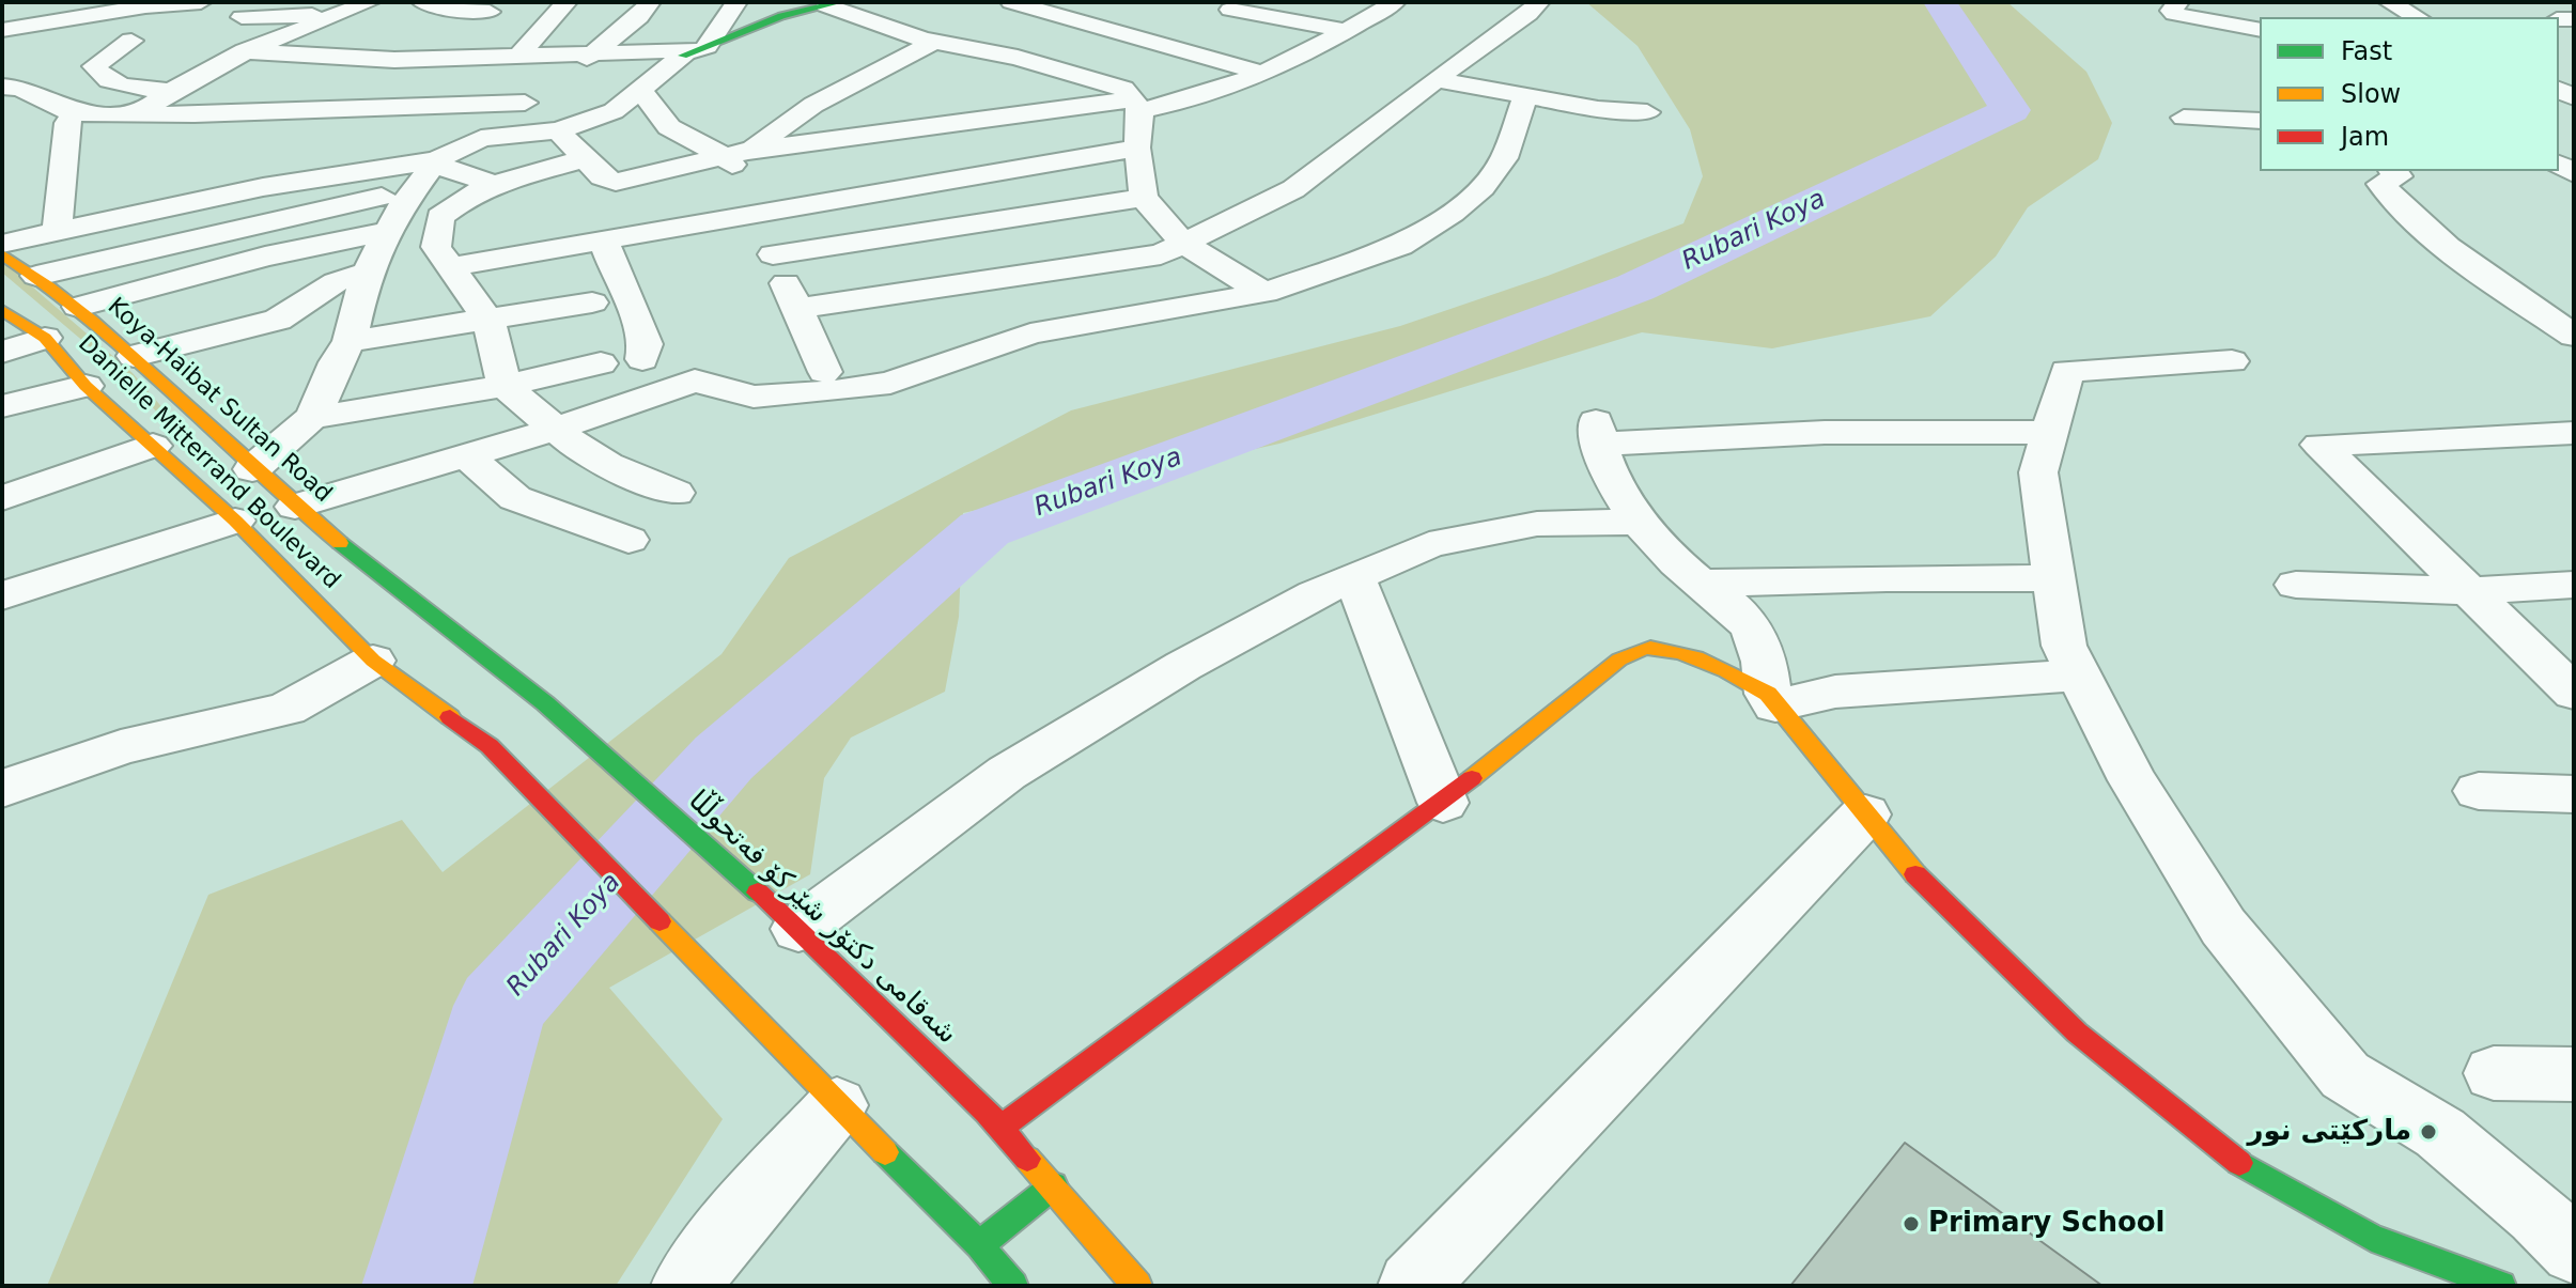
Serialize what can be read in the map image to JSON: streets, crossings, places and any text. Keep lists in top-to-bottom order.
{
  "streets": {
    "main road": ["Koya-Haibat Sultan Road", "Danielle Mitterrand Boulevard", "شەقامی دکتۆر شێرکۆ فەتحوڵڵا"]
  },
  "crossings": [
    ["Koya-Haibat Sultan Road", "شەقامی دکتۆر شێرکۆ فەتحوڵڵا"]
  ],
  "water": ["Rubari Koya"],
  "places": ["مارکێتی نور", "Primary School"],
  "legend": ["Fast", "Slow", "Jam"]
}
